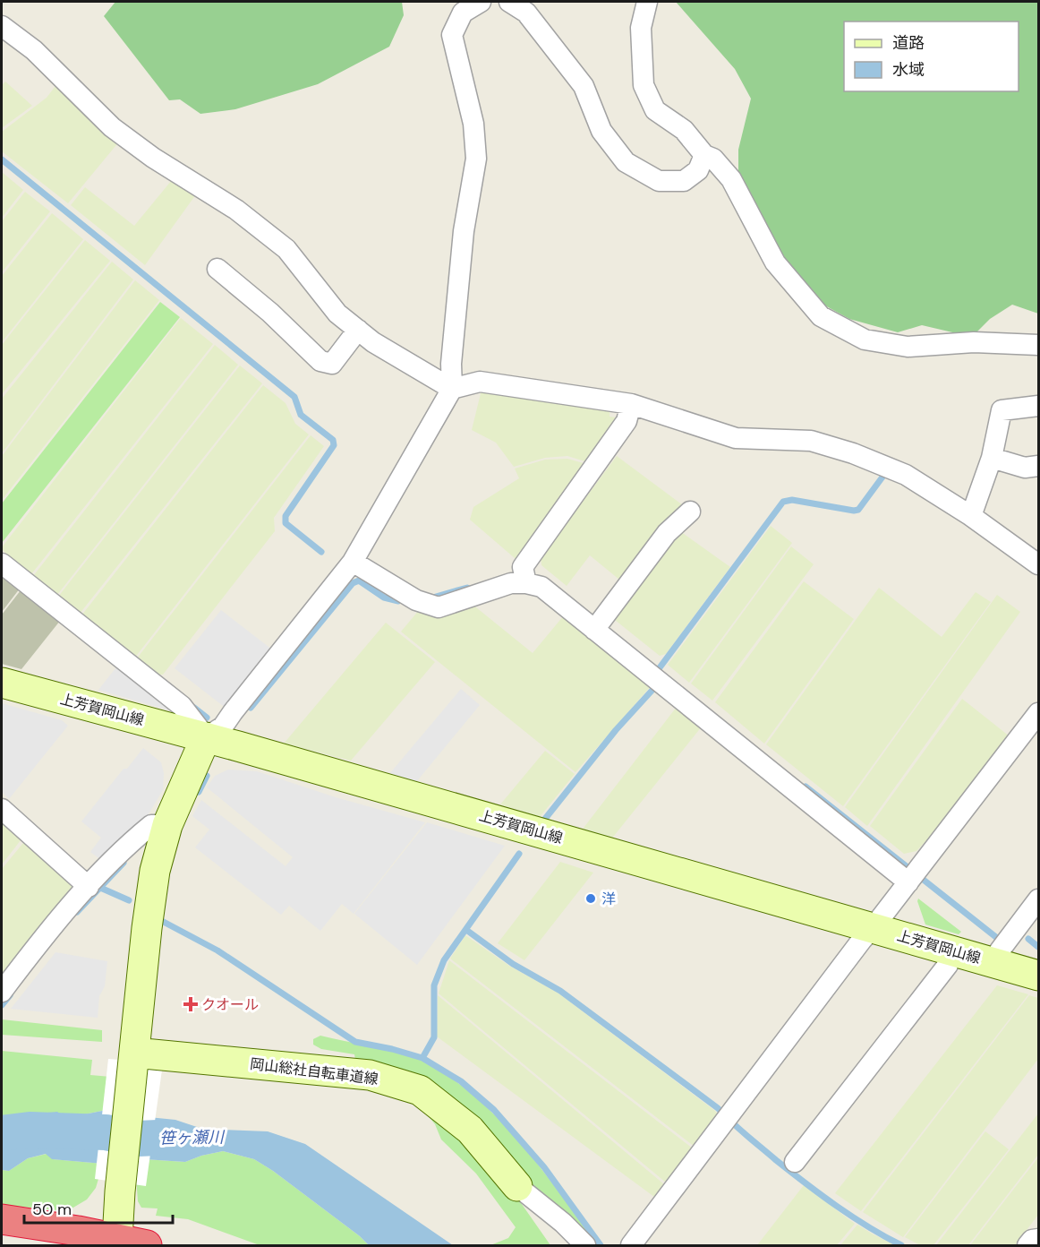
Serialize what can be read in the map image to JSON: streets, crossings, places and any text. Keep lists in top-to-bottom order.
{
  "streets": {
    "main road": ["上芳賀岡山線", "岡山総社自転車道線"]
  },
  "water": ["笹ヶ瀬川"],
  "places": {
    "other": ["洋"],
    "health": ["クオール"]
  },
  "legend": ["道路", "水域"],
  "scale_bar": "50 m"
}
